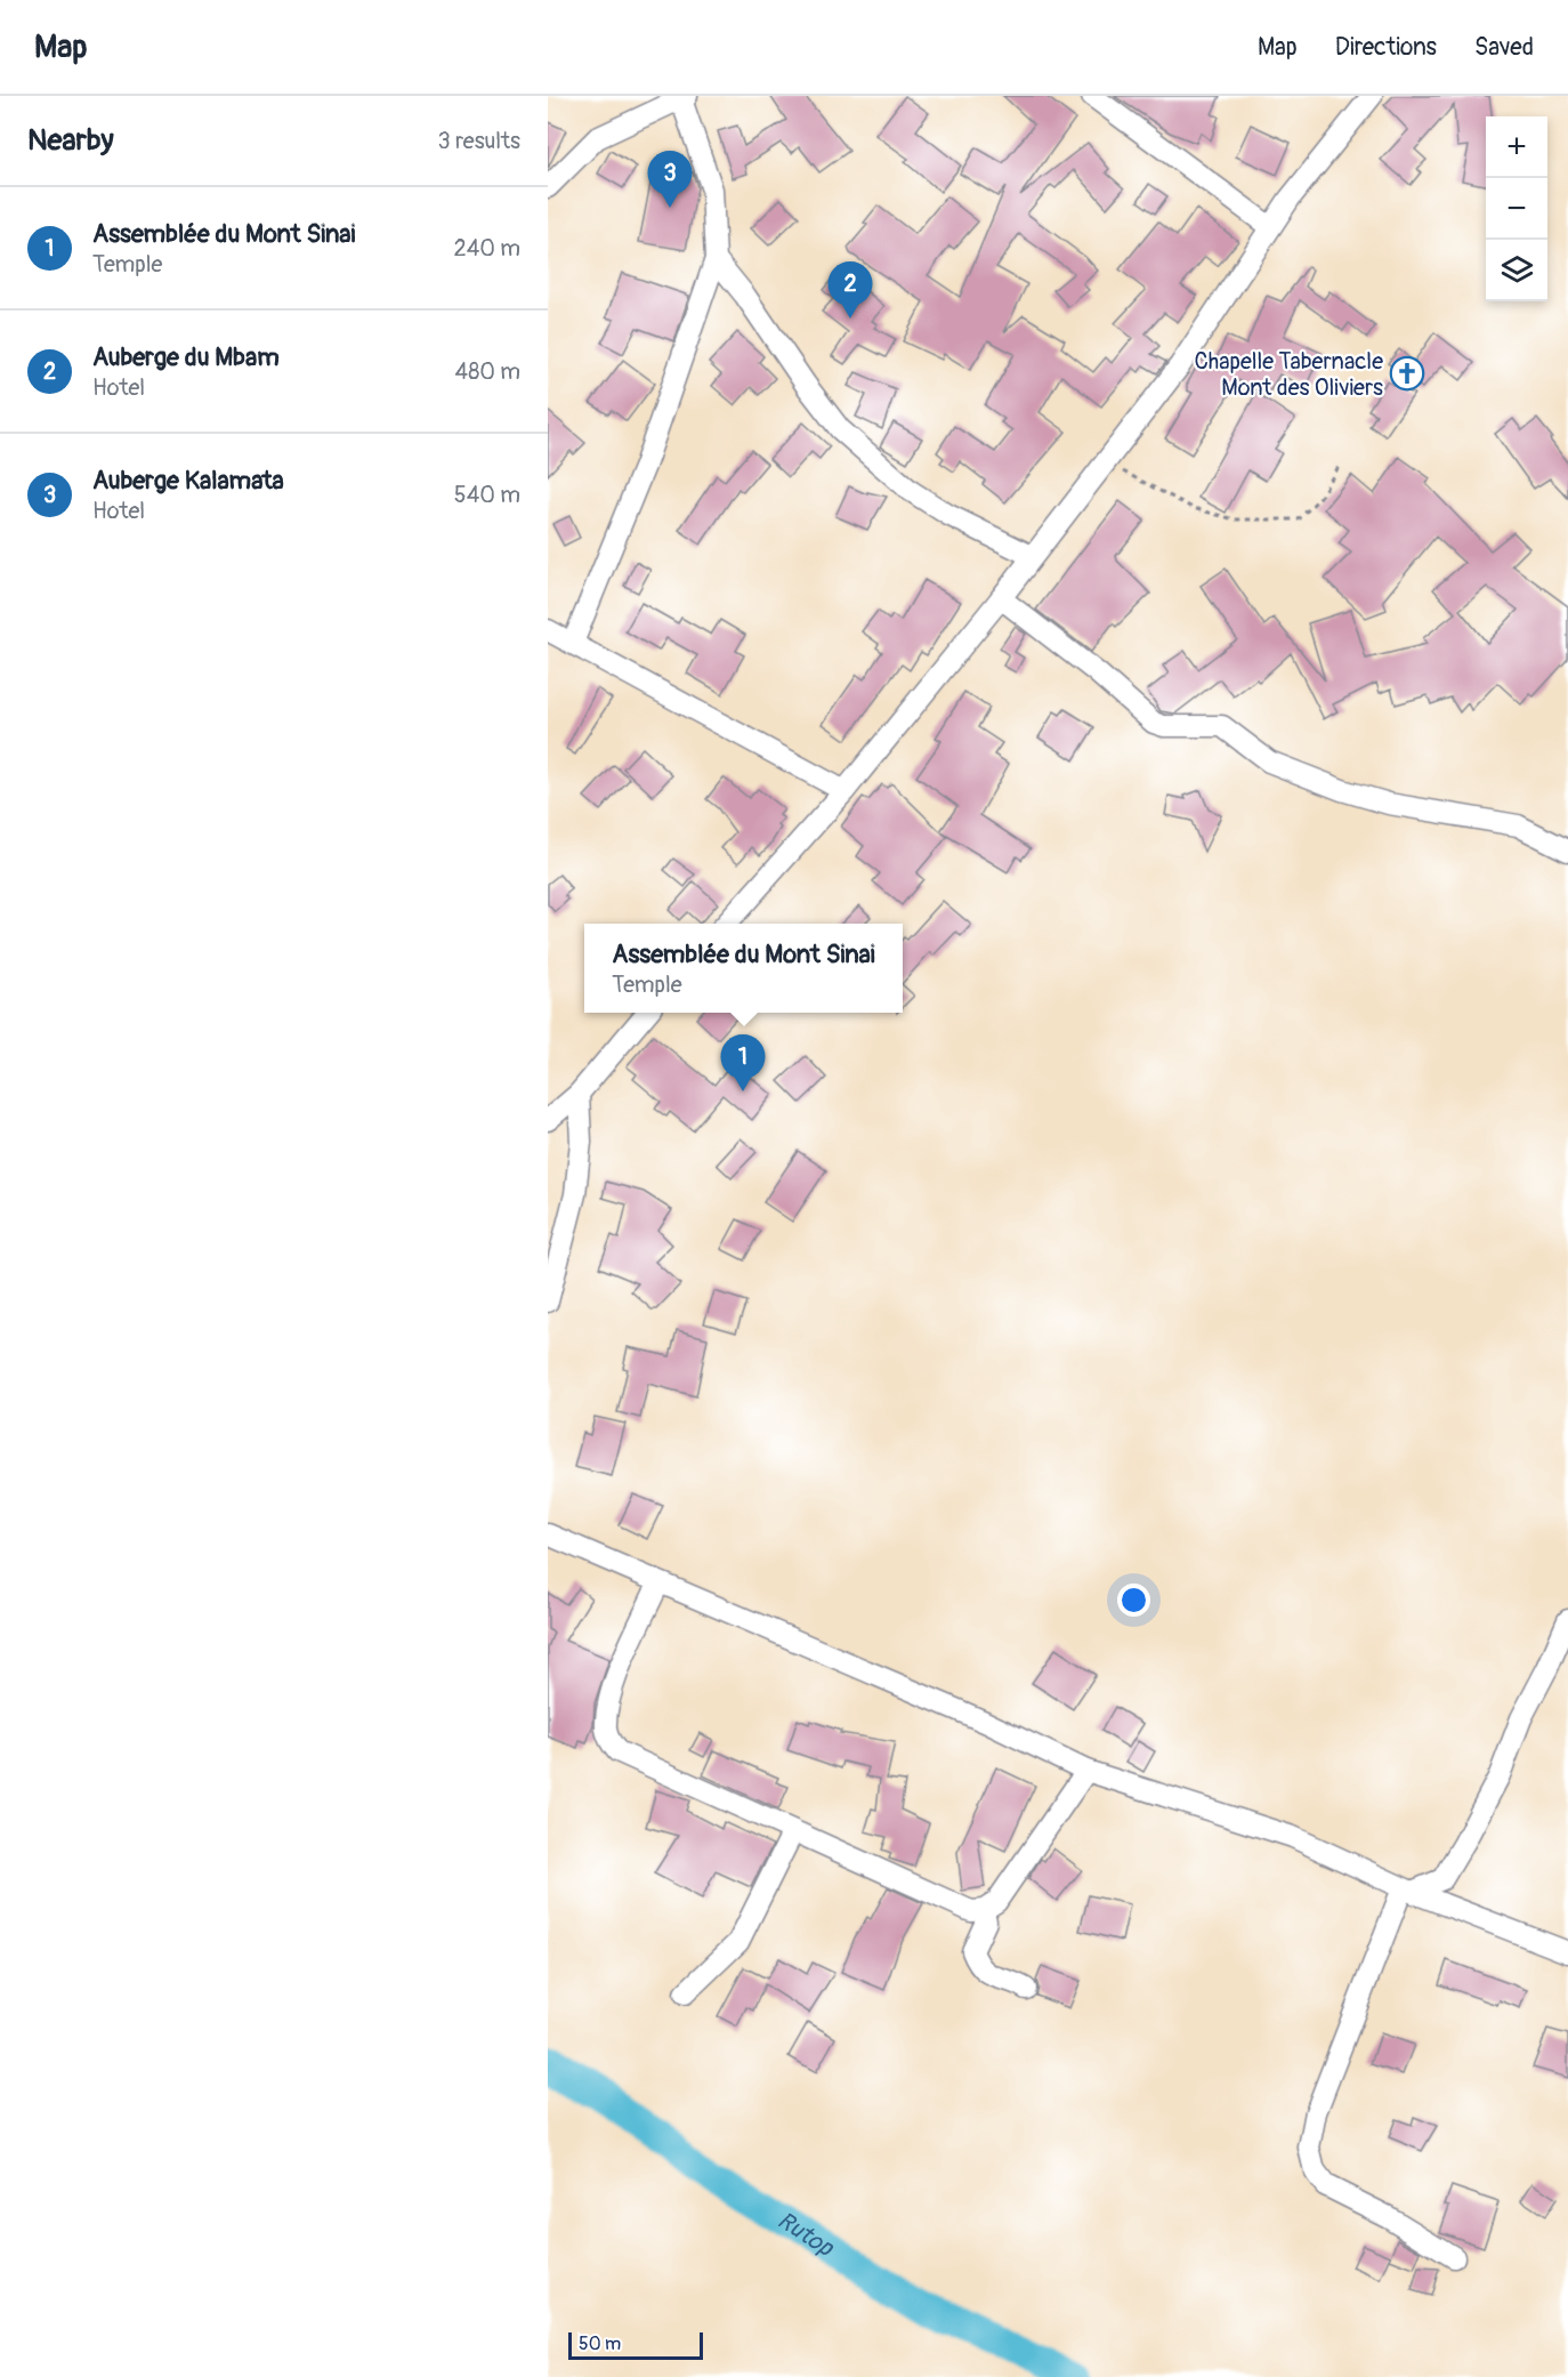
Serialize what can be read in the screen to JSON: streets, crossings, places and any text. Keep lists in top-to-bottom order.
{
  "water": ["Rutop"],
  "places": {
    "church": ["Chapelle Tabernacle Mont des Oliviers"]
  },
  "scale_bar": "50 m",
  "page": {
    "header": "Map",
    "nav": ["Map", "Directions", "Saved"],
    "heading": ["Nearby", "3 results"],
    "map_buttons": ["+", "−"],
    "pins": ["3", "2", "1"],
    "list": [
      {
        "mark": "1",
        "name": "Assemblée du Mont Sinai",
        "note": "Temple",
        "value": "240 m"
      },
      {
        "mark": "2",
        "name": "Auberge du Mbam",
        "note": "Hotel",
        "value": "480 m"
      },
      {
        "mark": "3",
        "name": "Auberge Kalamata",
        "note": "Hotel",
        "value": "540 m"
      }
    ],
    "popup": ["Assemblée du Mont Sinai", "Temple"],
    "scale": "50 m"
  }
}
